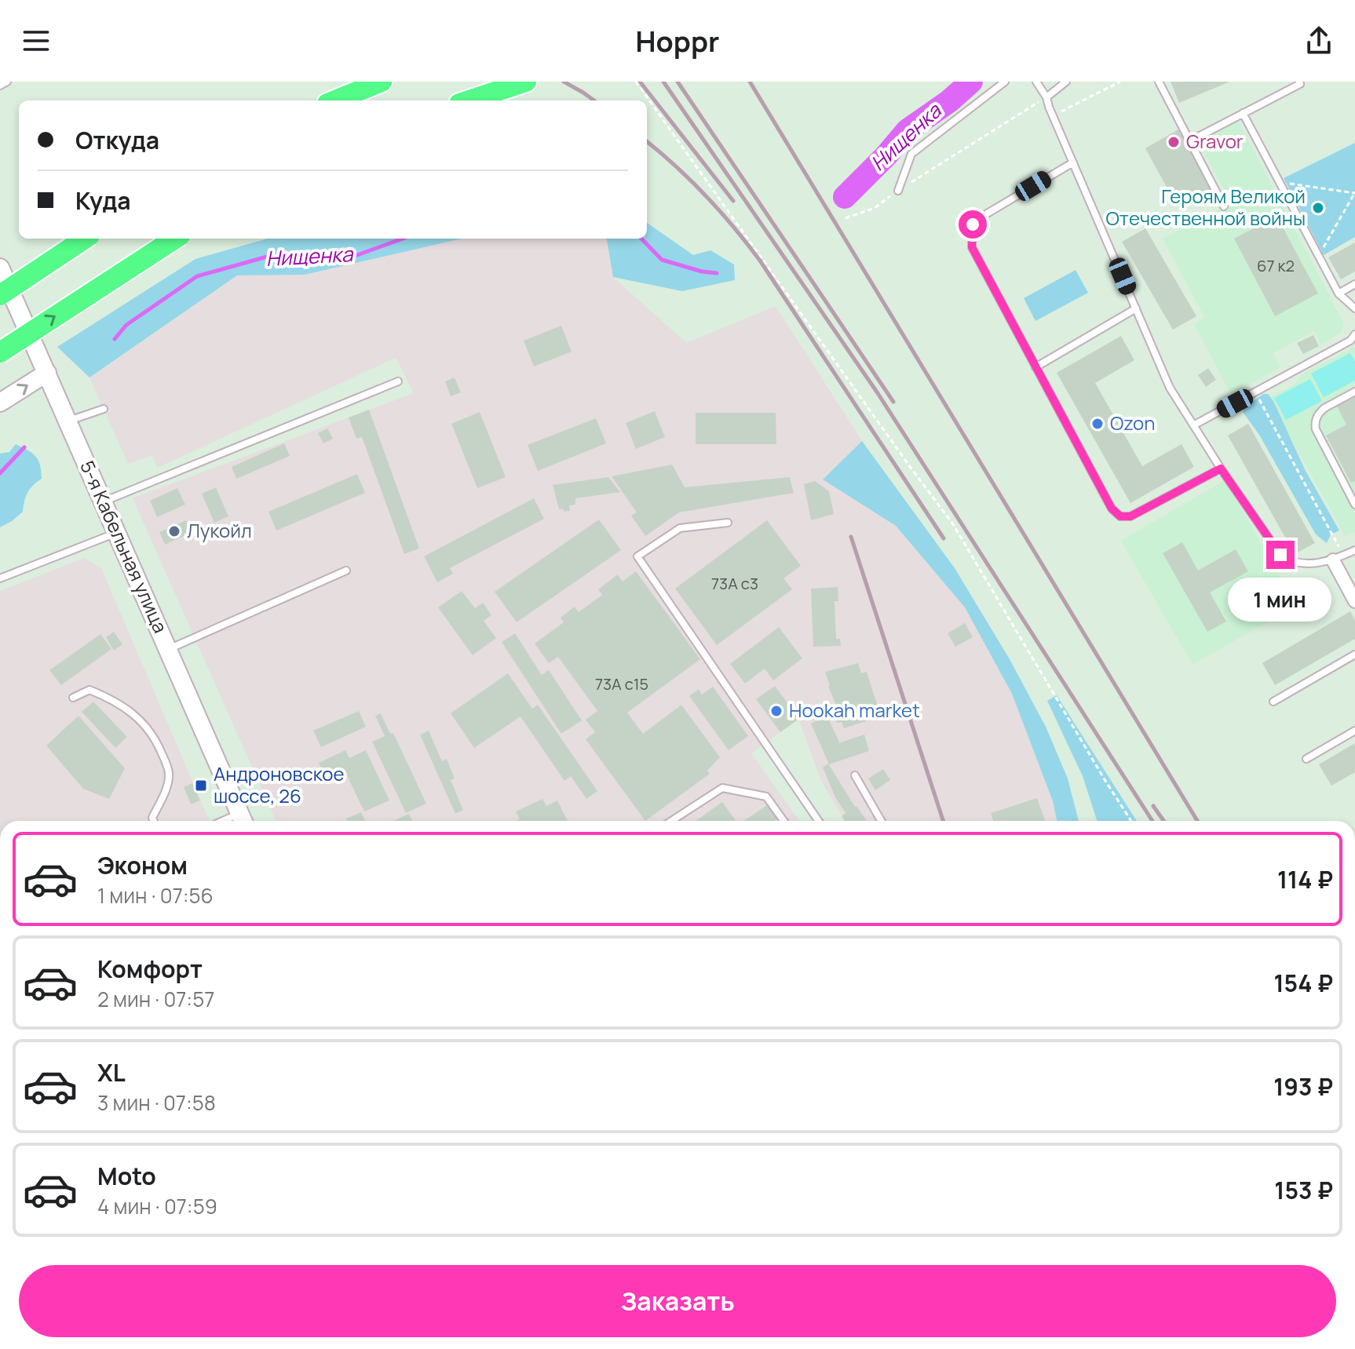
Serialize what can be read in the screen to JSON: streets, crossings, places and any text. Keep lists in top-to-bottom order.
{
  "streets": {
    "street": ["5-я Кабельная улица"]
  },
  "water": ["Нищенка"],
  "places": {
    "other": [
      "Gravor",
      "Героям Великой Отечественной войны",
      "Ozon",
      "Лукойл",
      "Hookah market"
    ],
    "transit": ["Андроновское шоссе, 26"]
  },
  "house_numbers": ["67 к2", "73А с3", "73А с15"],
  "page": {
    "header": "Hoppr",
    "banner": ["Откуда", "Куда"],
    "bubble": "1 мин",
    "list": [
      {
        "name": "Эконом",
        "note": "1 мин · 07:56",
        "value": "114 ₽"
      },
      {
        "name": "Комфорт",
        "note": "2 мин · 07:57",
        "value": "154 ₽"
      },
      {
        "name": "XL",
        "note": "3 мин · 07:58",
        "value": "193 ₽"
      },
      {
        "name": "Moto",
        "note": "4 мин · 07:59",
        "value": "153 ₽"
      }
    ],
    "buttons": "Заказать"
  }
}
